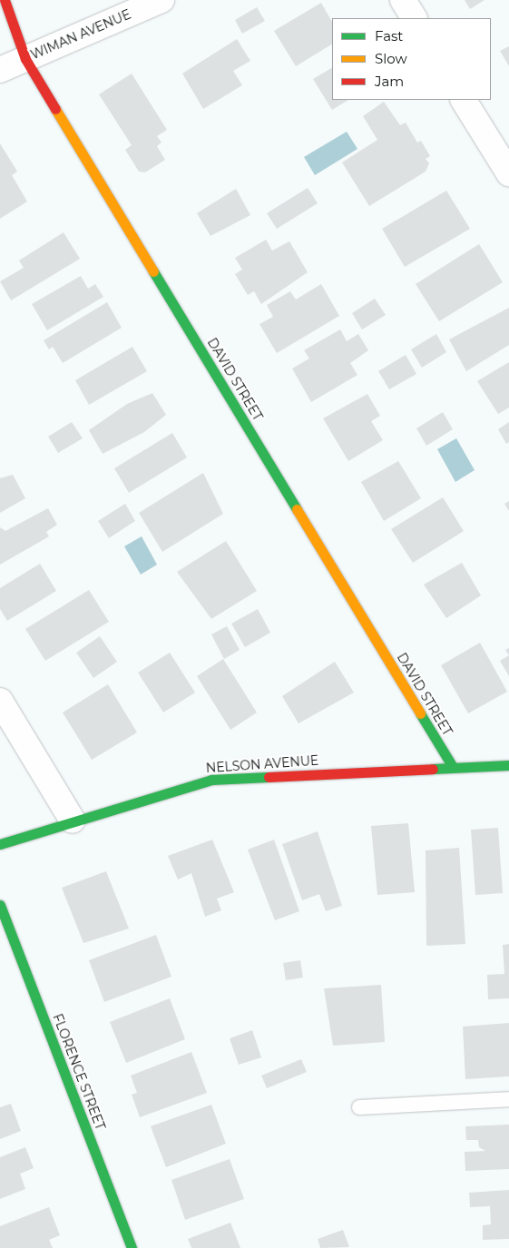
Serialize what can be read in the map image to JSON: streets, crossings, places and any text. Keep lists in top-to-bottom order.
{
  "streets": {
    "street": [
      "WIMAN AVENUE",
      "DAVID STREET",
      "NELSON AVENUE",
      "FLORENCE STREET"
    ]
  },
  "crossings": [
    ["WIMAN AVENUE", "DAVID STREET"],
    ["DAVID STREET", "NELSON AVENUE"]
  ],
  "legend": ["Fast", "Slow", "Jam"]
}
